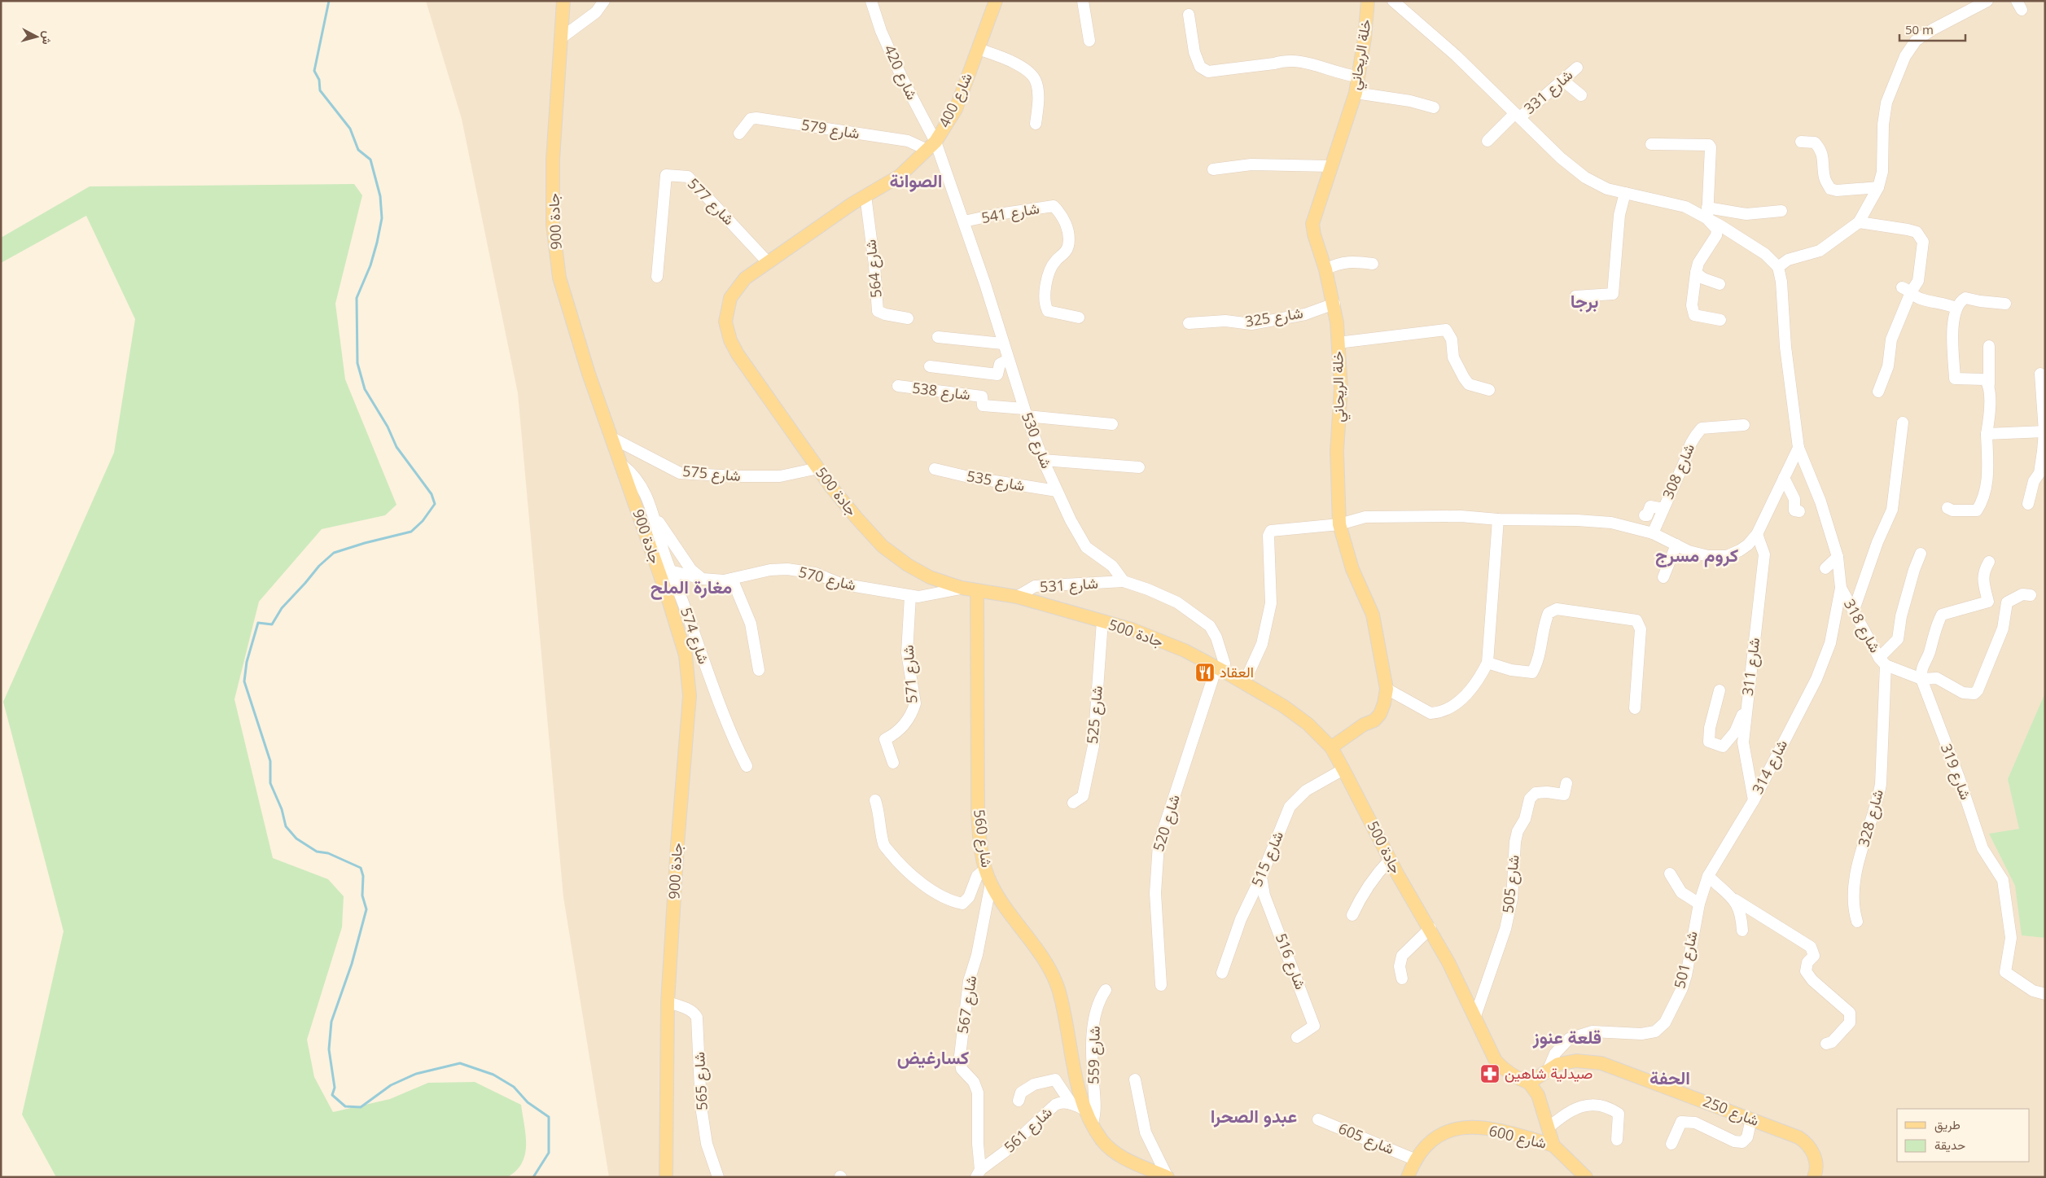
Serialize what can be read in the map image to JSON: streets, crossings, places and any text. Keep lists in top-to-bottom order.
{
  "streets": {
    "main road": [
      "خلة الريحاني",
      "شارع 400",
      "جادة 900",
      "جادة 500",
      "شارع 560",
      "شارع 250",
      "شارع 600"
    ],
    "street": [
      "شارع 420",
      "شارع 331",
      "شارع 579",
      "شارع 577",
      "شارع 541",
      "شارع 564",
      "شارع 325",
      "شارع 538",
      "شارع 530",
      "شارع 308",
      "شارع 575",
      "شارع 535",
      "شارع 570",
      "شارع 531",
      "شارع 318",
      "شارع 574",
      "شارع 311",
      "شارع 571",
      "شارع 525",
      "شارع 314",
      "شارع 319",
      "شارع 328",
      "شارع 520",
      "شارع 515",
      "شارع 505",
      "شارع 501",
      "شارع 516",
      "شارع 567",
      "شارع 559",
      "شارع 565",
      "شارع 561",
      "شارع 605"
    ]
  },
  "crossings": [
    ["خلة الريحاني", "شارع 325"],
    ["خلة الريحاني", "جادة 500"],
    ["شارع 420", "شارع 400"],
    ["شارع 420", "شارع 579"],
    ["شارع 420", "شارع 530"],
    ["شارع 400", "شارع 579"],
    ["شارع 400", "شارع 577"],
    ["شارع 400", "شارع 564"],
    ["شارع 400", "شارع 530"],
    ["شارع 400", "جادة 500"],
    ["شارع 579", "شارع 530"],
    ["شارع 577", "جادة 500"],
    ["شارع 541", "شارع 530"],
    ["جادة 900", "شارع 575"],
    ["جادة 900", "شارع 574"],
    ["جادة 900", "شارع 565"],
    ["شارع 538", "شارع 530"],
    ["شارع 530", "شارع 535"],
    ["شارع 530", "شارع 531"],
    ["شارع 575", "جادة 500"],
    ["جادة 500", "شارع 570"],
    ["جادة 500", "شارع 531"],
    ["جادة 500", "شارع 525"],
    ["جادة 500", "شارع 520"],
    ["جادة 500", "شارع 560"],
    ["جادة 500", "شارع 515"],
    ["جادة 500", "شارع 505"],
    ["جادة 500", "شارع 250"],
    ["شارع 570", "شارع 574"],
    ["شارع 570", "شارع 571"],
    ["شارع 318", "شارع 314"],
    ["شارع 318", "شارع 319"],
    ["شارع 318", "شارع 328"],
    ["شارع 311", "شارع 314"],
    ["شارع 314", "شارع 501"],
    ["شارع 560", "شارع 567"],
    ["شارع 560", "شارع 559"],
    ["شارع 560", "شارع 561"],
    ["شارع 515", "شارع 516"],
    ["شارع 501", "شارع 250"],
    ["شارع 567", "شارع 561"],
    ["شارع 600", "شارع 605"]
  ],
  "districts": [
    "الصوانة",
    "برجا",
    "كروم مسرج",
    "مغارة الملح",
    "قلعة عنوز",
    "كسارغيض",
    "الحفة",
    "عبدو الصحرا"
  ],
  "places": {
    "restaurant": ["العقاد"],
    "pharmacy": ["صيدلية شاهين"]
  },
  "legend": ["طريق", "حديقة"],
  "scale_bar": "50 m",
  "north": "right"
}
